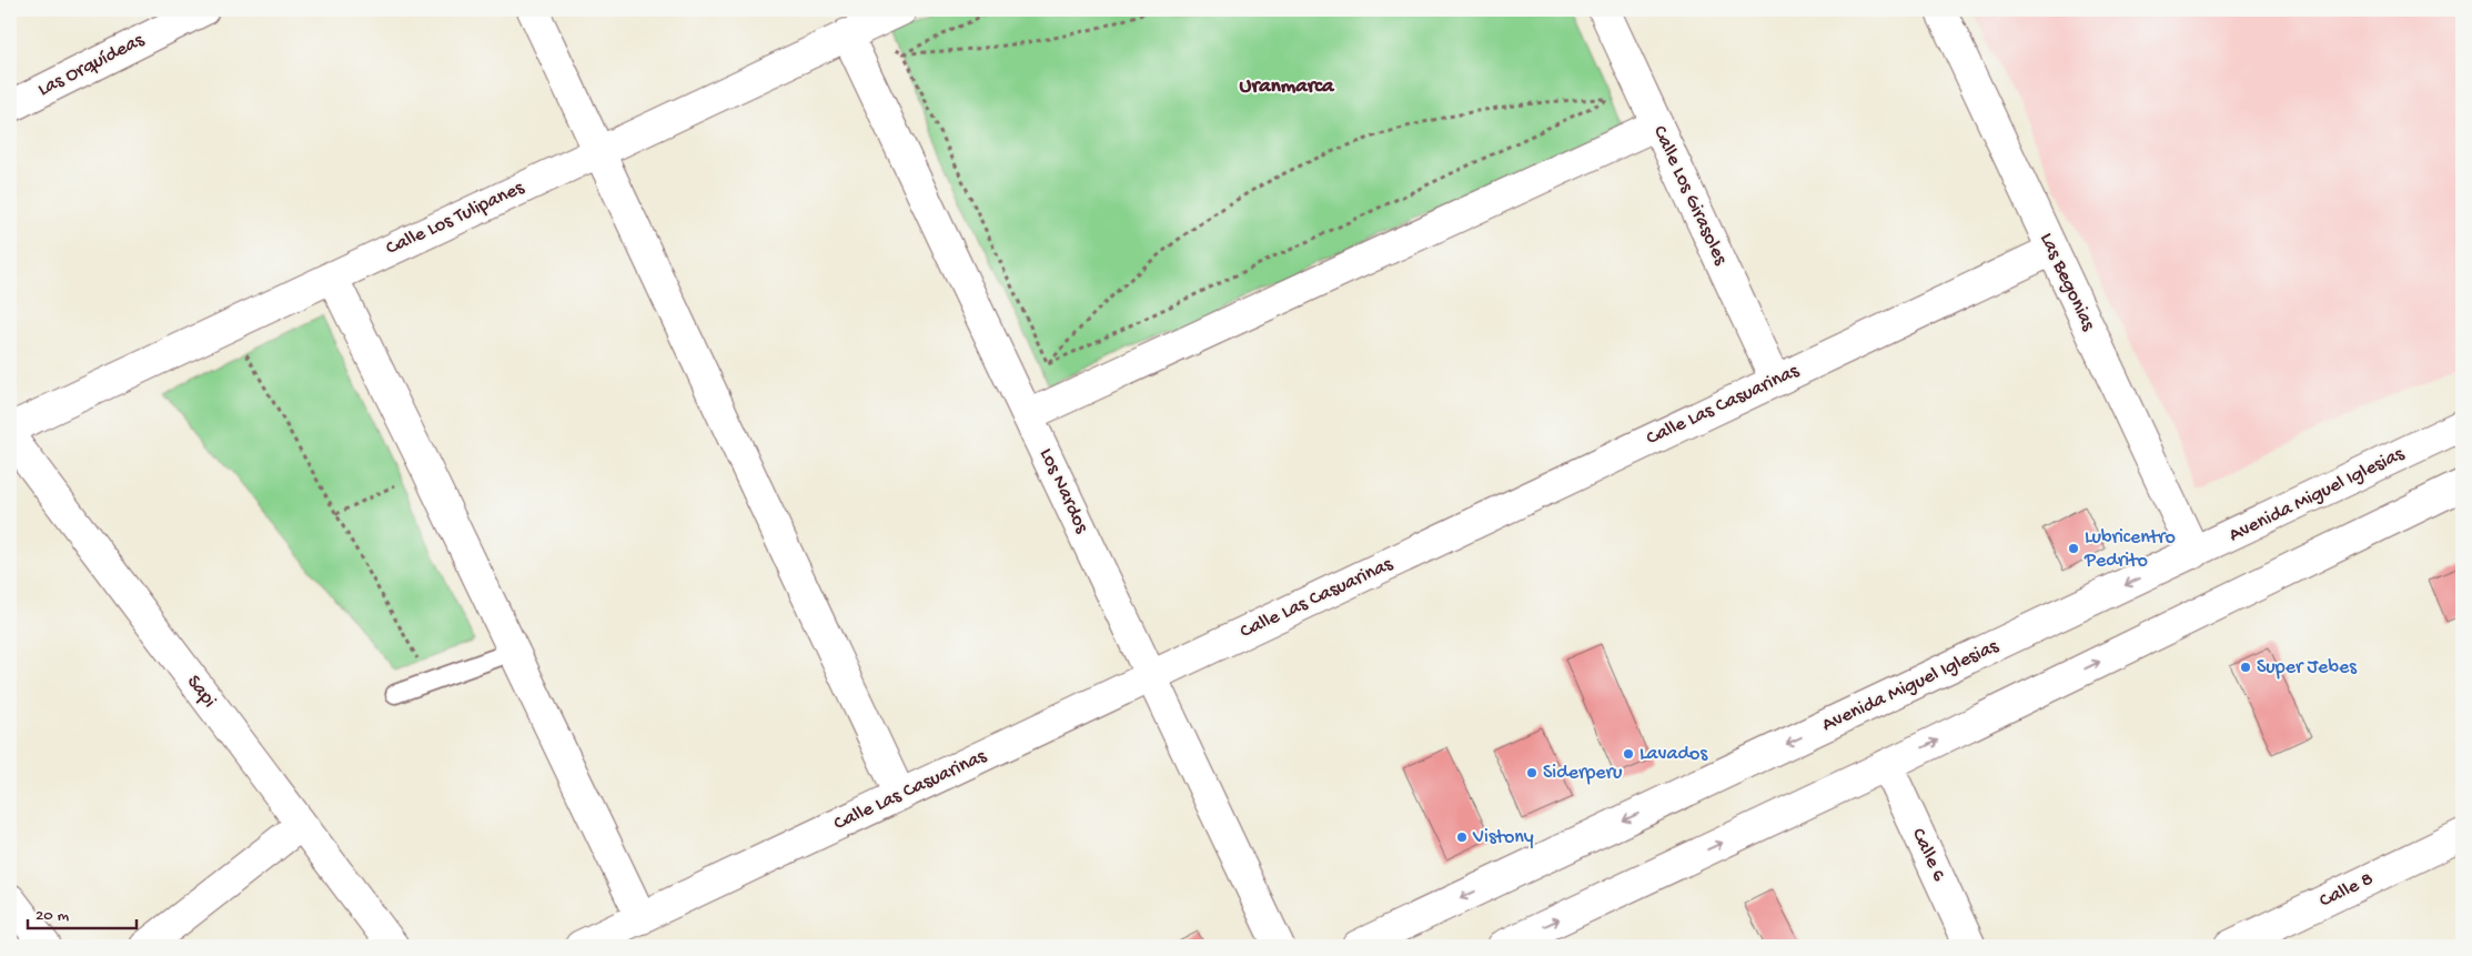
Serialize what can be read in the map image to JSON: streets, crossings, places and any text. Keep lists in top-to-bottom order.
{
  "streets": {
    "street": [
      "Las Orquídeas",
      "Calle Los Girasoles",
      "Calle Los Tulipanes",
      "Las Begonias",
      "Calle Las Casuarinas",
      "Los Nardos",
      "Avenida Miguel Iglesias",
      "Sapi",
      "Calle 6",
      "Calle 8"
    ]
  },
  "crossings": [
    ["Calle Los Girasoles", "Calle Las Casuarinas"],
    ["Calle Los Tulipanes", "Los Nardos"],
    ["Las Begonias", "Calle Las Casuarinas"],
    ["Las Begonias", "Avenida Miguel Iglesias"],
    ["Calle Las Casuarinas", "Los Nardos"]
  ],
  "districts": ["Uranmarca"],
  "places": [
    "Lubricentro Pedrito",
    "Super Jebes",
    "Lavados",
    "Siderperu",
    "Vistony"
  ],
  "scale_bar": "20 m"
}
